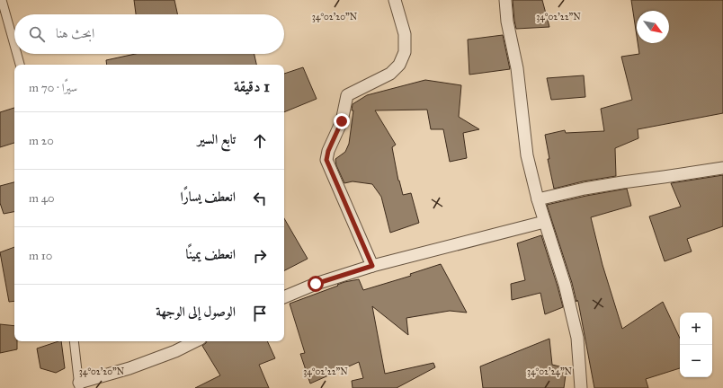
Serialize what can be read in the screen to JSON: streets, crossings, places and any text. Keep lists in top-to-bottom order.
{
  "north": "bottom right",
  "page": {
    "search": "ابحث هنا",
    "heading": ["1 دقيقة", "سيرًا · 70 m"],
    "list": [
      ["تابع السير", "20 m"],
      ["انعطف يسارًا", "40 m"],
      ["انعطف يمينًا", "10 m"],
      "الوصول إلى الوجهة"
    ],
    "map_buttons": ["+", "−"]
  },
  "coordinates": ["34°02'20\"N", "34°02'22\"N", "34°02'24\"N"]
}
